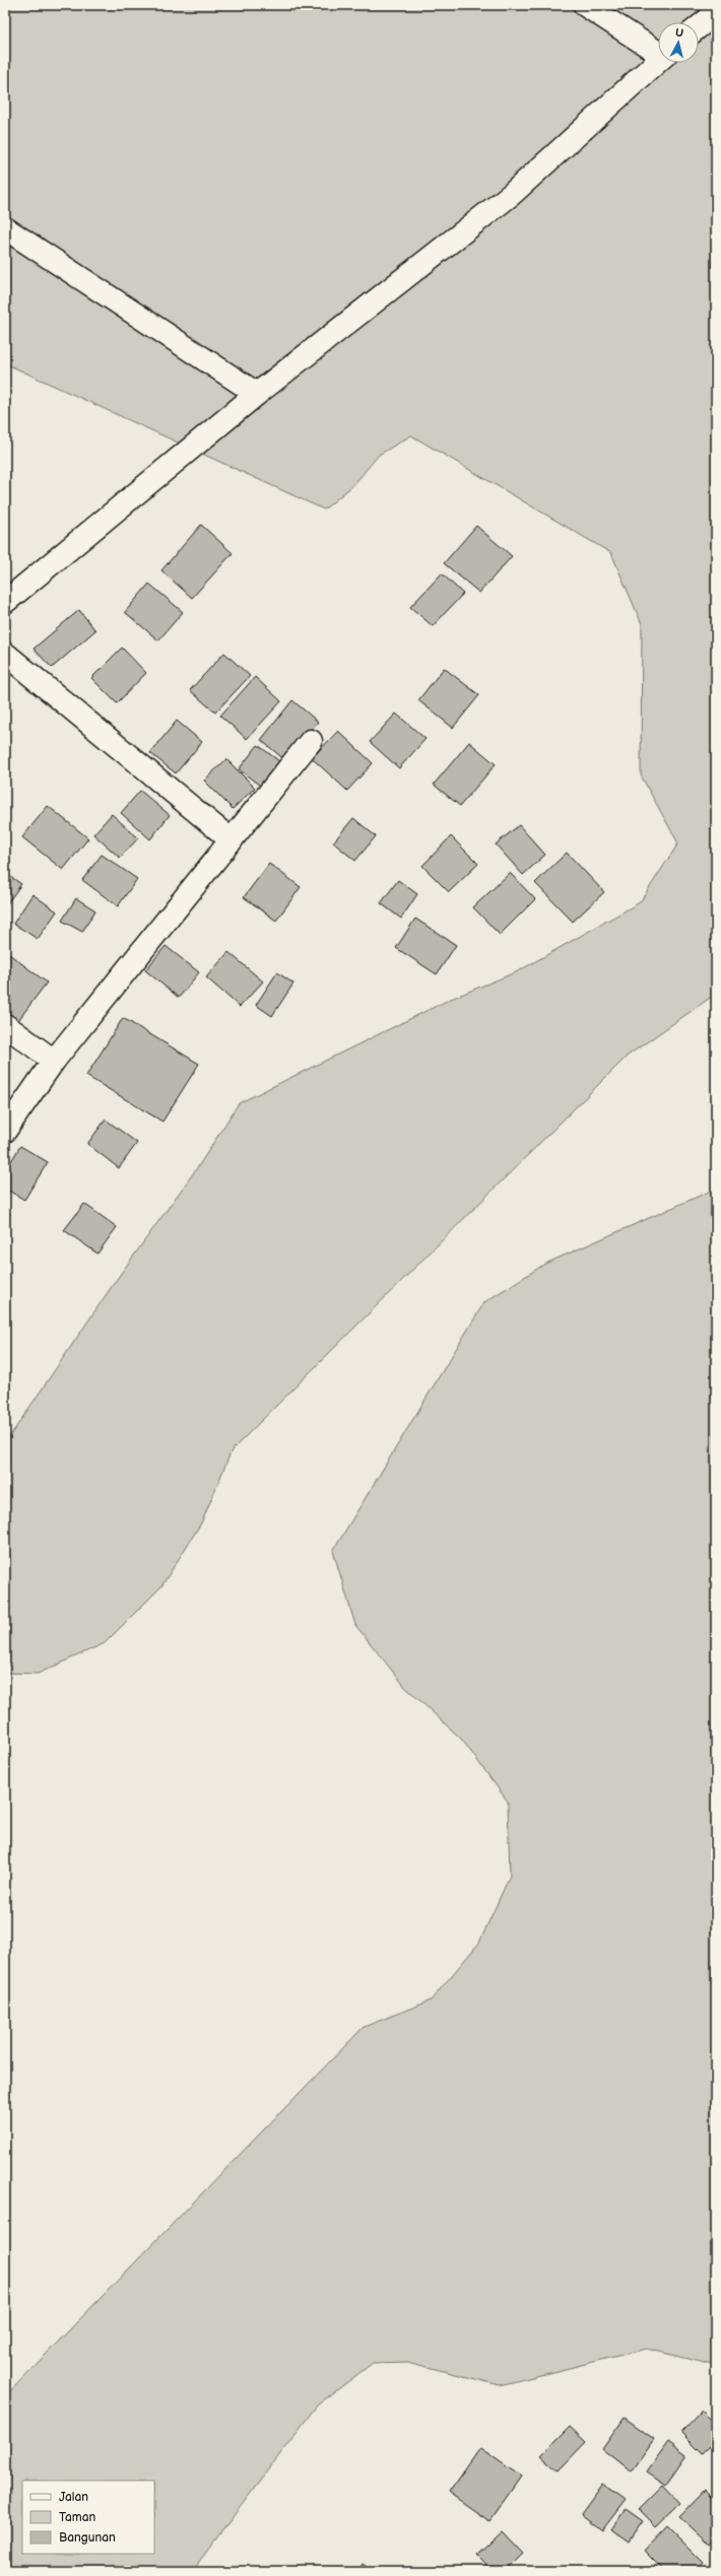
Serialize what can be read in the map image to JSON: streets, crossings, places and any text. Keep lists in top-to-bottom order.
{
  "legend": ["Jalan", "Taman", "Bangunan"],
  "north": "top"
}
